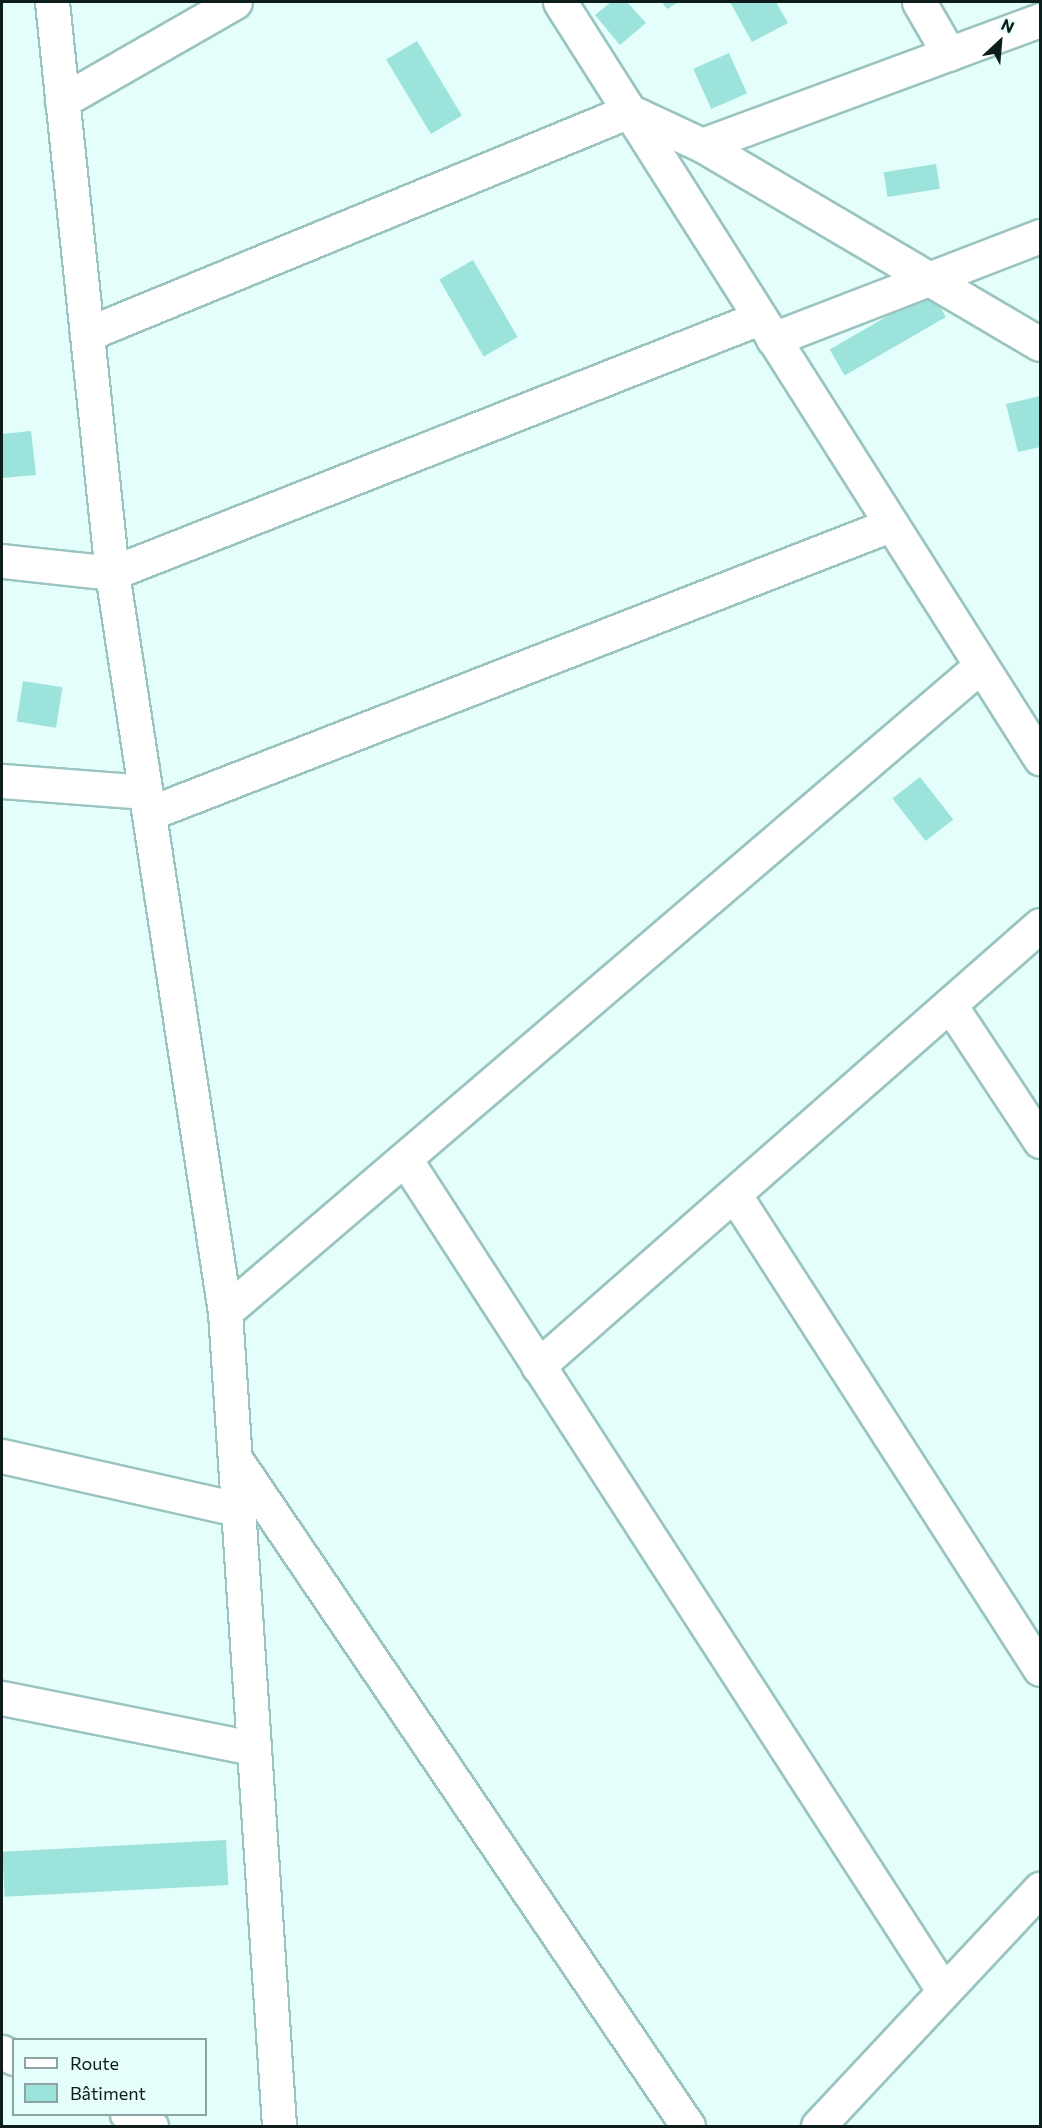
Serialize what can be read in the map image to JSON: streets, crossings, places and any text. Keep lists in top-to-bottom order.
{
  "legend": ["Route", "Bâtiment"],
  "north": "top right"
}
